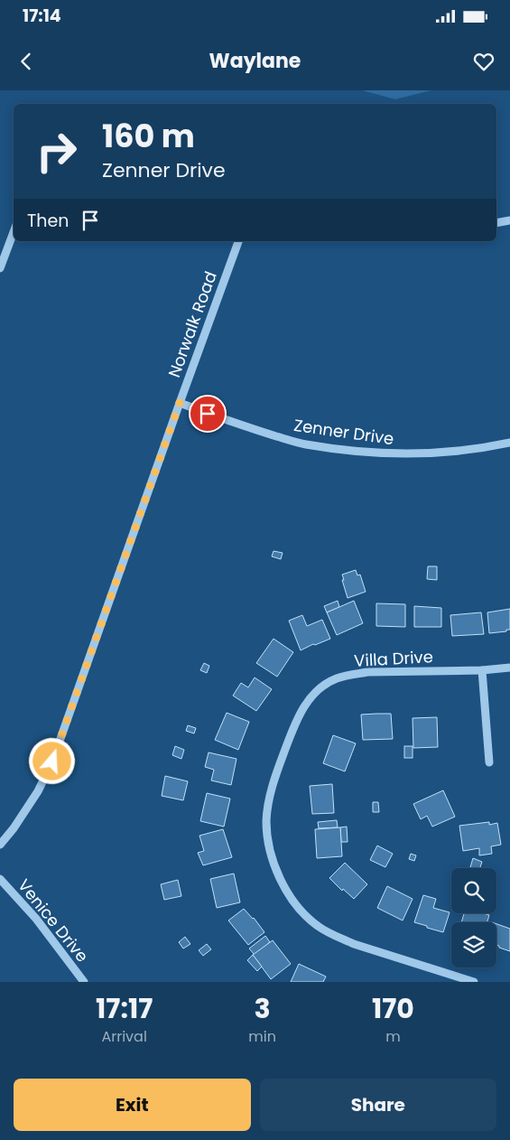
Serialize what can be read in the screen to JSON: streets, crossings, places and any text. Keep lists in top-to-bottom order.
{
  "streets": {
    "street": [
      "Norwalk Road",
      "Zenner Drive",
      "Villa Drive",
      "Venice Drive"
    ]
  },
  "crossings": [
    ["Norwalk Road", "Zenner Drive"]
  ],
  "page": {
    "status": "17:14",
    "header": "Waylane",
    "turn": ["160 m", "Zenner Drive"],
    "then": "Then",
    "eta": [
      "17:17",
      "Arrival",
      "3",
      "min",
      "170",
      "m"
    ],
    "buttons": ["Exit", "Share"]
  }
}
